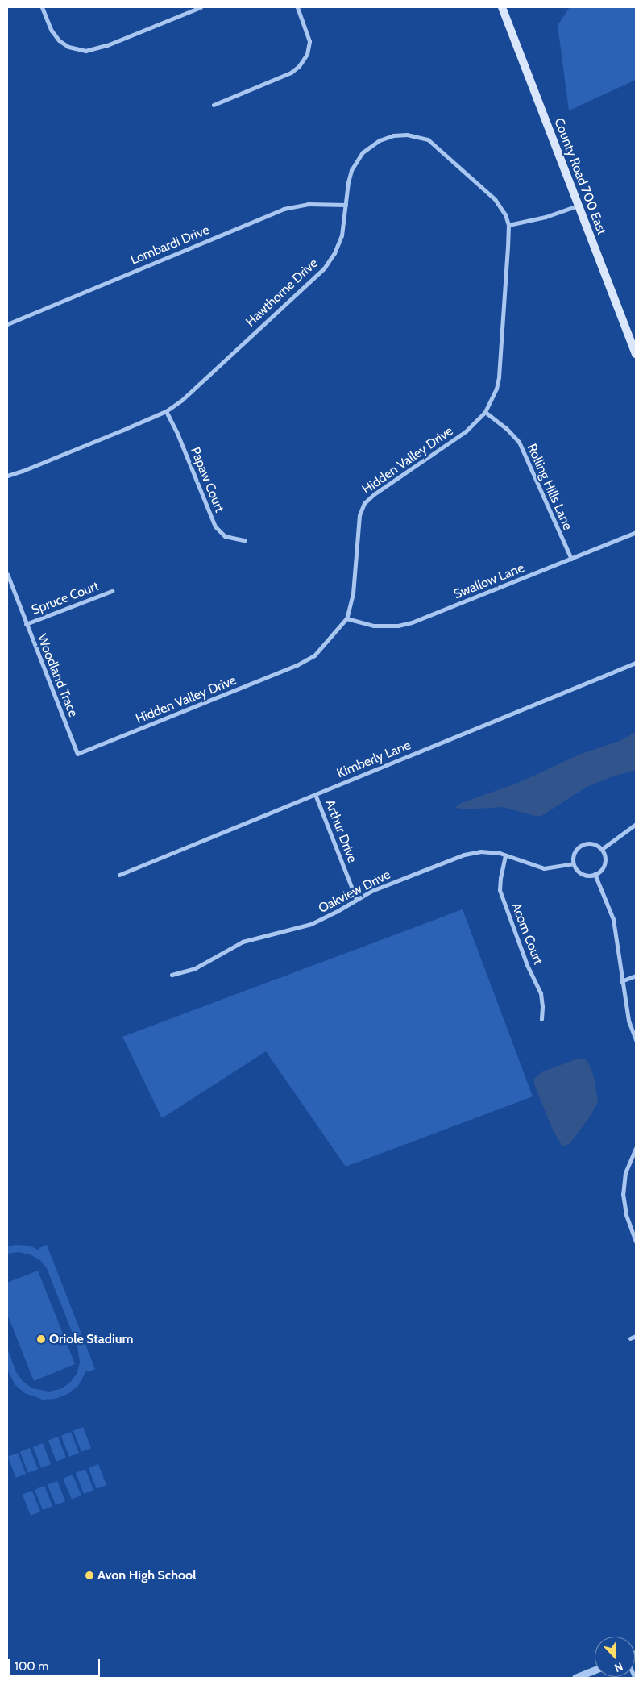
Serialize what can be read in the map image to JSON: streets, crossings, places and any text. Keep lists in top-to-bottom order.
{
  "streets": {
    "main road": ["County Road 700 East"],
    "street": [
      "Lombardi Drive",
      "Hawthorne Drive",
      "Hidden Valley Drive",
      "Papaw Court",
      "Rolling Hills Lane",
      "Swallow Lane",
      "Spruce Court",
      "Woodland Trace",
      "Kimberly Lane",
      "Arthur Drive",
      "Oakview Drive",
      "Acorn Court"
    ]
  },
  "crossings": [
    ["Lombardi Drive", "Hawthorne Drive"],
    ["Hawthorne Drive", "Hidden Valley Drive"],
    ["Hawthorne Drive", "Papaw Court"],
    ["Hidden Valley Drive", "Rolling Hills Lane"],
    ["Hidden Valley Drive", "Swallow Lane"],
    ["Hidden Valley Drive", "Woodland Trace"],
    ["Rolling Hills Lane", "Swallow Lane"],
    ["Spruce Court", "Woodland Trace"],
    ["Kimberly Lane", "Arthur Drive"],
    ["Arthur Drive", "Oakview Drive"],
    ["Oakview Drive", "Acorn Court"]
  ],
  "places": ["Oriole Stadium", "Avon High School"],
  "scale_bar": "100 m",
  "north": "bottom"
}
